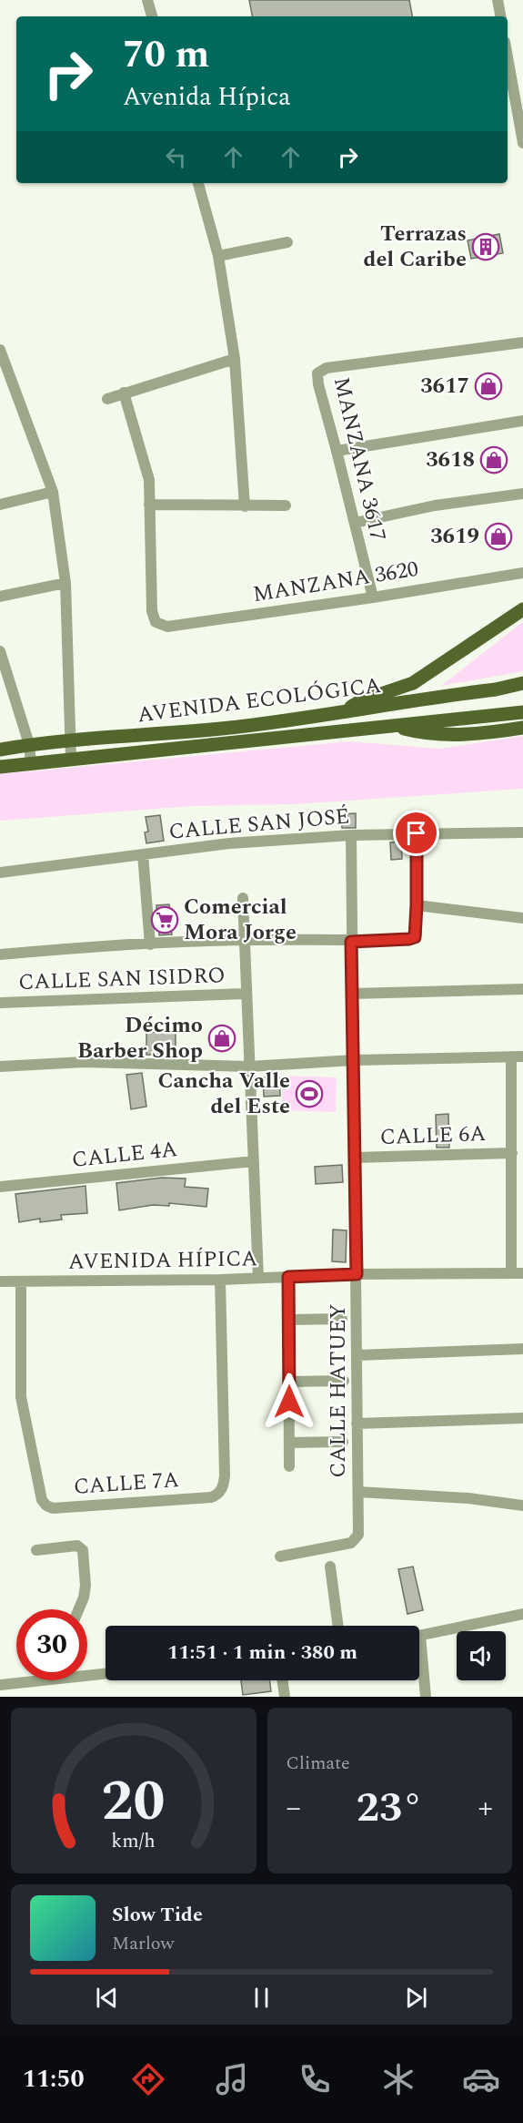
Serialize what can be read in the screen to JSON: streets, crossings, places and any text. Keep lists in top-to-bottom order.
{
  "streets": {
    "main road": ["AVENIDA ECOLÓGICA"],
    "street": [
      "MANZANA 3617",
      "MANZANA 3620",
      "CALLE SAN JOSÉ",
      "CALLE SAN ISIDRO",
      "CALLE 6A",
      "CALLE 4A",
      "AVENIDA HÍPICA",
      "CALLE HATUEY",
      "CALLE 7A"
    ]
  },
  "crossings": [
    ["MANZANA 3617", "MANZANA 3620"],
    ["CALLE SAN JOSÉ", "CALLE HATUEY"],
    ["CALLE 6A", "CALLE HATUEY"],
    ["AVENIDA HÍPICA", "CALLE HATUEY"],
    ["AVENIDA HÍPICA", "CALLE 7A"]
  ],
  "places": {
    "building": ["Terrazas del Caribe"],
    "shop": [
      "3617",
      "3618",
      "3619",
      "Décimo Barber Shop"
    ],
    "supermarket": ["Comercial Mora Jorge"],
    "sports": ["Cancha Valle del Este"]
  },
  "page": {
    "turn": ["70 m", "Avenida Hípica"],
    "limit": "30",
    "trip": "11:51 · 1 min · 380 m",
    "tile": "Climate",
    "heat": ["−", "23°", "+"],
    "song": ["Slow Tide", "Marlow"],
    "tabs": "11:50",
    "gauge": ["20", "km/h"]
  }
}
